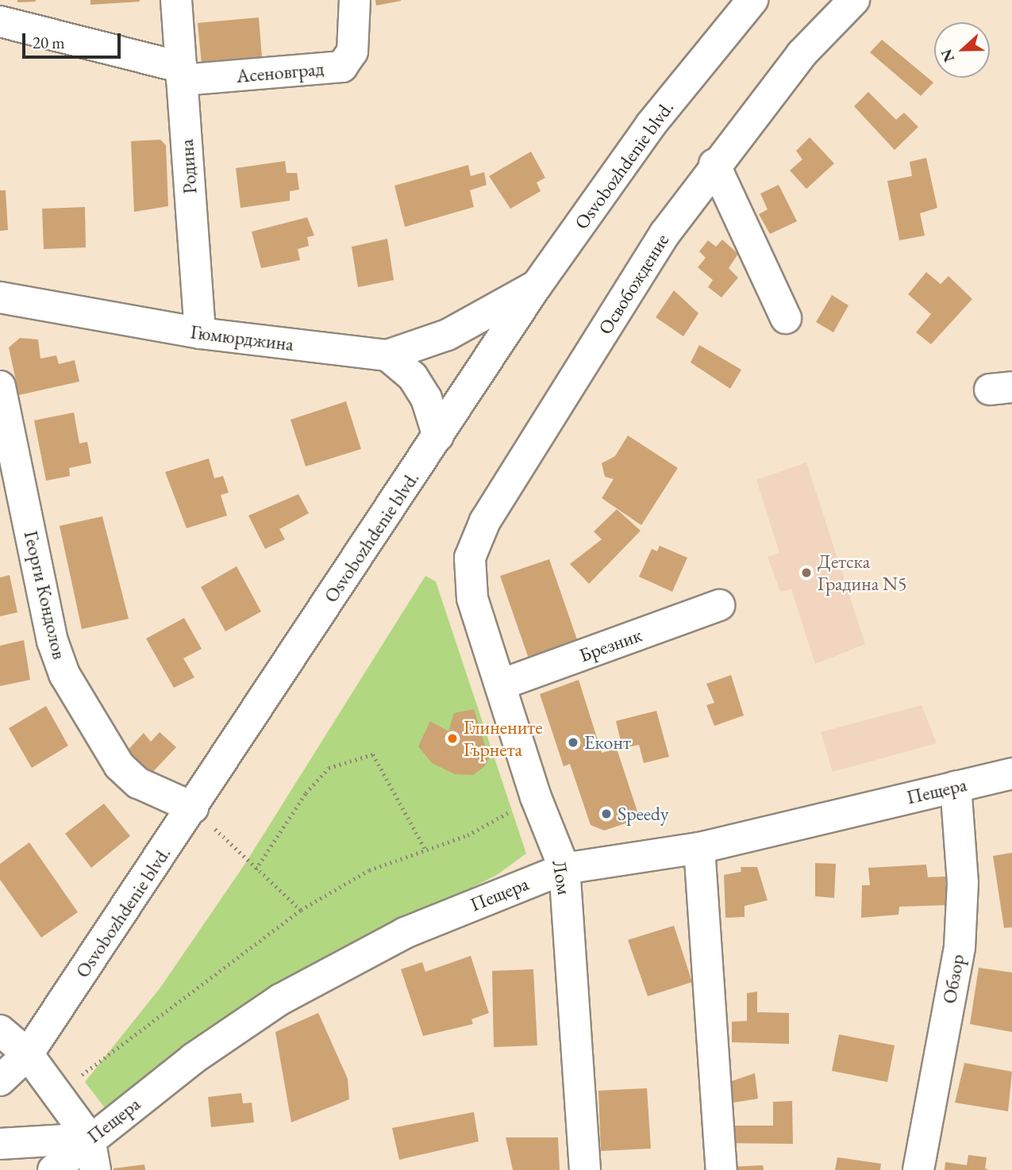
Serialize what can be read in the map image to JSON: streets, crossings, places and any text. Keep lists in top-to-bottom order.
{
  "streets": {
    "street": [
      "Асеновград",
      "Osvobozhdenie blvd.",
      "Родина",
      "Освобождение",
      "Гюмюрджина",
      "Георги Кондолов",
      "Брезник",
      "Пещера",
      "Лом",
      "Обзор"
    ]
  },
  "crossings": [
    ["Асеновград", "Родина"],
    ["Osvobozhdenie blvd.", "Георги Кондолов"],
    ["Родина", "Гюмюрджина"],
    ["Освобождение", "Лом"],
    ["Брезник", "Лом"],
    ["Пещера", "Лом"],
    ["Пещера", "Обзор"]
  ],
  "places": [
    "Детска Градина N5",
    "Глинените Гърнета",
    "Еконт",
    "Speedy"
  ],
  "scale_bar": "20 m",
  "north": "left"
}
